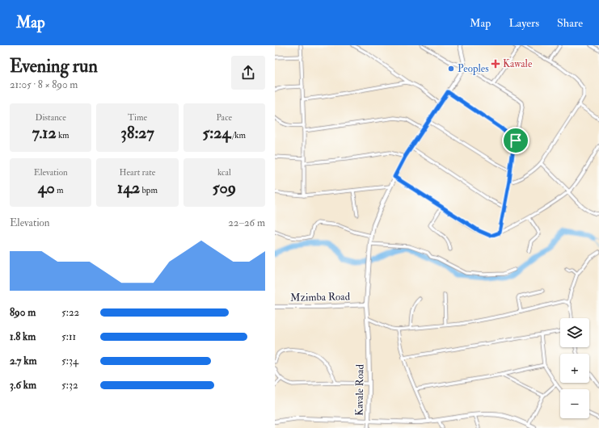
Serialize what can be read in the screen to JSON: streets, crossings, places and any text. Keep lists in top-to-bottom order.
{
  "streets": {
    "street": ["Mzimba Road", "Kavale Road"]
  },
  "crossings": [
    ["Mzimba Road", "Kavale Road"]
  ],
  "places": {
    "health": ["Kawale"],
    "other": ["Peoples"]
  },
  "page": {
    "header": "Map",
    "nav": ["Map", "Layers", "Share"],
    "heading": ["Evening run", "21:05 · 8 × 890 m"],
    "stats": [
      ["Distance", "7.12 km"],
      ["Time", "38:27"],
      ["Pace", "5:24 /km"],
      ["Elevation", "40 m"],
      ["Heart rate", "142 bpm"],
      ["kcal", "509"]
    ],
    "chart": ["Elevation", "22–26 m"],
    "list": [
      {
        "name": "890 m",
        "note": "5:22"
      },
      {
        "name": "1.8 km",
        "note": "5:11"
      },
      {
        "name": "2.7 km",
        "note": "5:34"
      },
      {
        "name": "3.6 km",
        "note": "5:32"
      }
    ],
    "map_buttons": ["+", "−"]
  }
}
